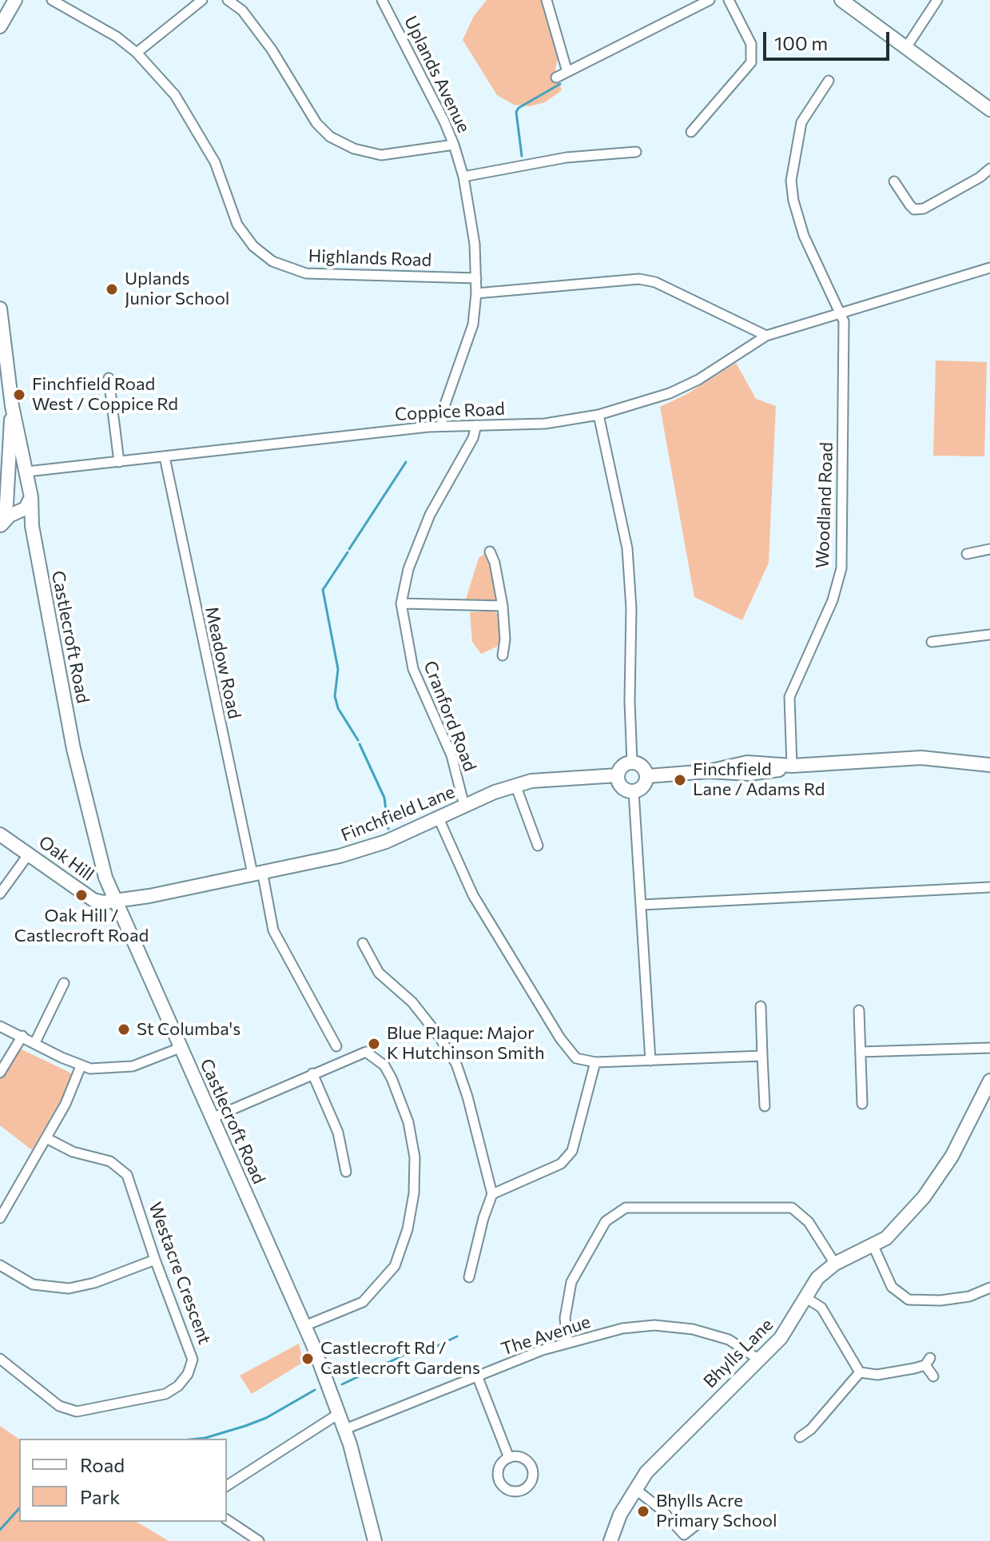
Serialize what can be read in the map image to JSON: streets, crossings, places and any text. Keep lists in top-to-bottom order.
{
  "streets": {
    "street": [
      "Uplands Avenue",
      "Highlands Road",
      "Coppice Road",
      "Woodland Road",
      "Castlecroft Road",
      "Meadow Road",
      "Cranford Road",
      "Finchfield Lane",
      "Oak Hill",
      "Westacre Crescent",
      "The Avenue",
      "Bhylls Lane"
    ]
  },
  "crossings": [
    ["Uplands Avenue", "Highlands Road"],
    ["Uplands Avenue", "Coppice Road"],
    ["Coppice Road", "Woodland Road"],
    ["Coppice Road", "Castlecroft Road"],
    ["Coppice Road", "Meadow Road"],
    ["Coppice Road", "Cranford Road"],
    ["Castlecroft Road", "Finchfield Lane"],
    ["Castlecroft Road", "Oak Hill"],
    ["Castlecroft Road", "The Avenue"],
    ["Meadow Road", "Finchfield Lane"],
    ["Cranford Road", "Finchfield Lane"],
    ["Finchfield Lane", "Oak Hill"],
    ["The Avenue", "Bhylls Lane"]
  ],
  "places": [
    "Uplands Junior School",
    "Finchfield Road West / Coppice Rd",
    "Finchfield Lane / Adams Rd",
    "Oak Hill / Castlecroft Road",
    "St Columba's",
    "Blue Plaque: Major K Hutchinson Smith",
    "Castlecroft Rd / Castlecroft Gardens",
    "Bhylls Acre Primary School"
  ],
  "legend": ["Road", "Park"],
  "scale_bar": "100 m"
}
